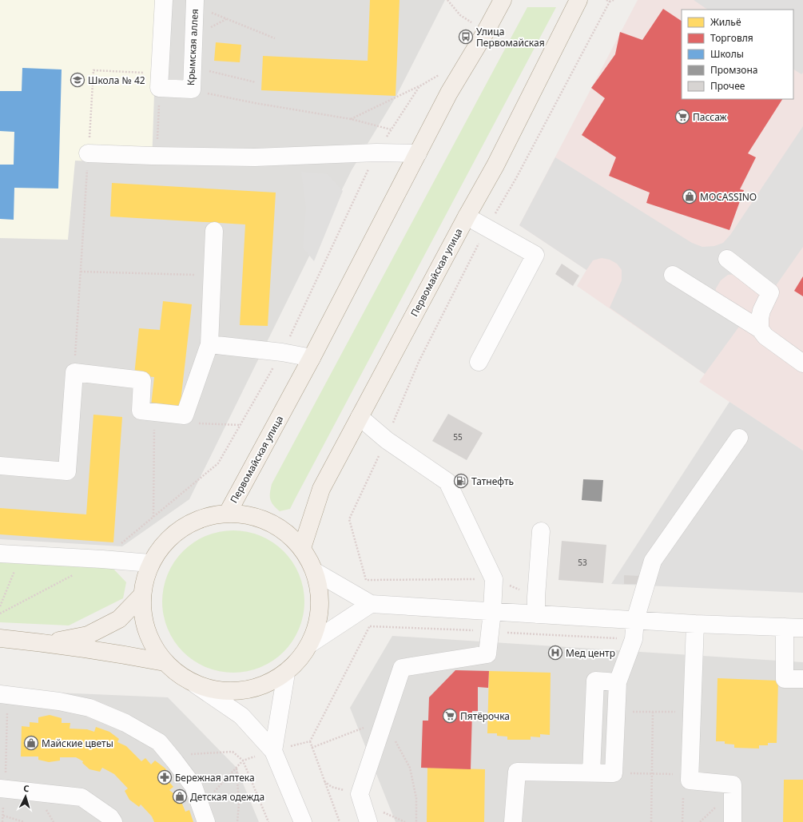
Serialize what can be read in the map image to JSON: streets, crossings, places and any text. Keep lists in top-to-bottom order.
{
  "streets": {
    "main road": ["Первомайская улица"],
    "street": ["Крымская аллея"]
  },
  "places": {
    "bus stop": ["Улица Первомайская"],
    "school or university": ["Школа № 42"],
    "supermarket": ["Пассаж", "Пятёрочка"],
    "shop": ["MOCASSINO", "Майские цветы", "Детская одежда"],
    "fuel station": ["Татнефть"],
    "hospital": ["Мед центр"],
    "pharmacy": ["Бережная аптека"]
  },
  "house_numbers": ["55", "53"],
  "legend": [
    "Жильё",
    "Торговля",
    "Школы",
    "Промзона",
    "Прочее"
  ],
  "north": "top"
}
